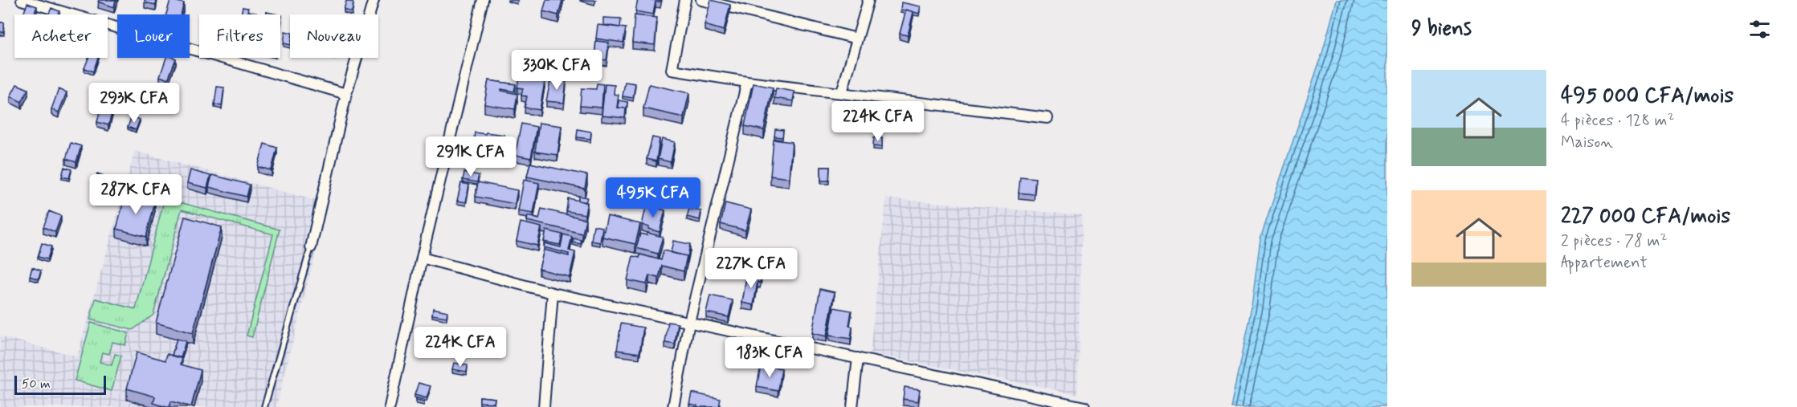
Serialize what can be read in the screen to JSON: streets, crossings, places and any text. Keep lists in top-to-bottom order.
{
  "scale_bar": "50 m",
  "page": {
    "heading": "9 biens",
    "chip": [
      "Acheter",
      "Louer",
      "Filtres",
      "Nouveau"
    ],
    "price": [
      "330K CFA",
      "293K CFA",
      "224K CFA",
      "291K CFA",
      "287K CFA",
      "495K CFA",
      "227K CFA",
      "224K CFA",
      "183K CFA"
    ],
    "list": [
      {
        "name": "495 000 CFA/mois",
        "note": "4 pièces · 128 m² · Maison"
      },
      {
        "name": "227 000 CFA/mois",
        "note": "2 pièces · 78 m² · Appartement"
      }
    ],
    "scale": "50 m"
  }
}
